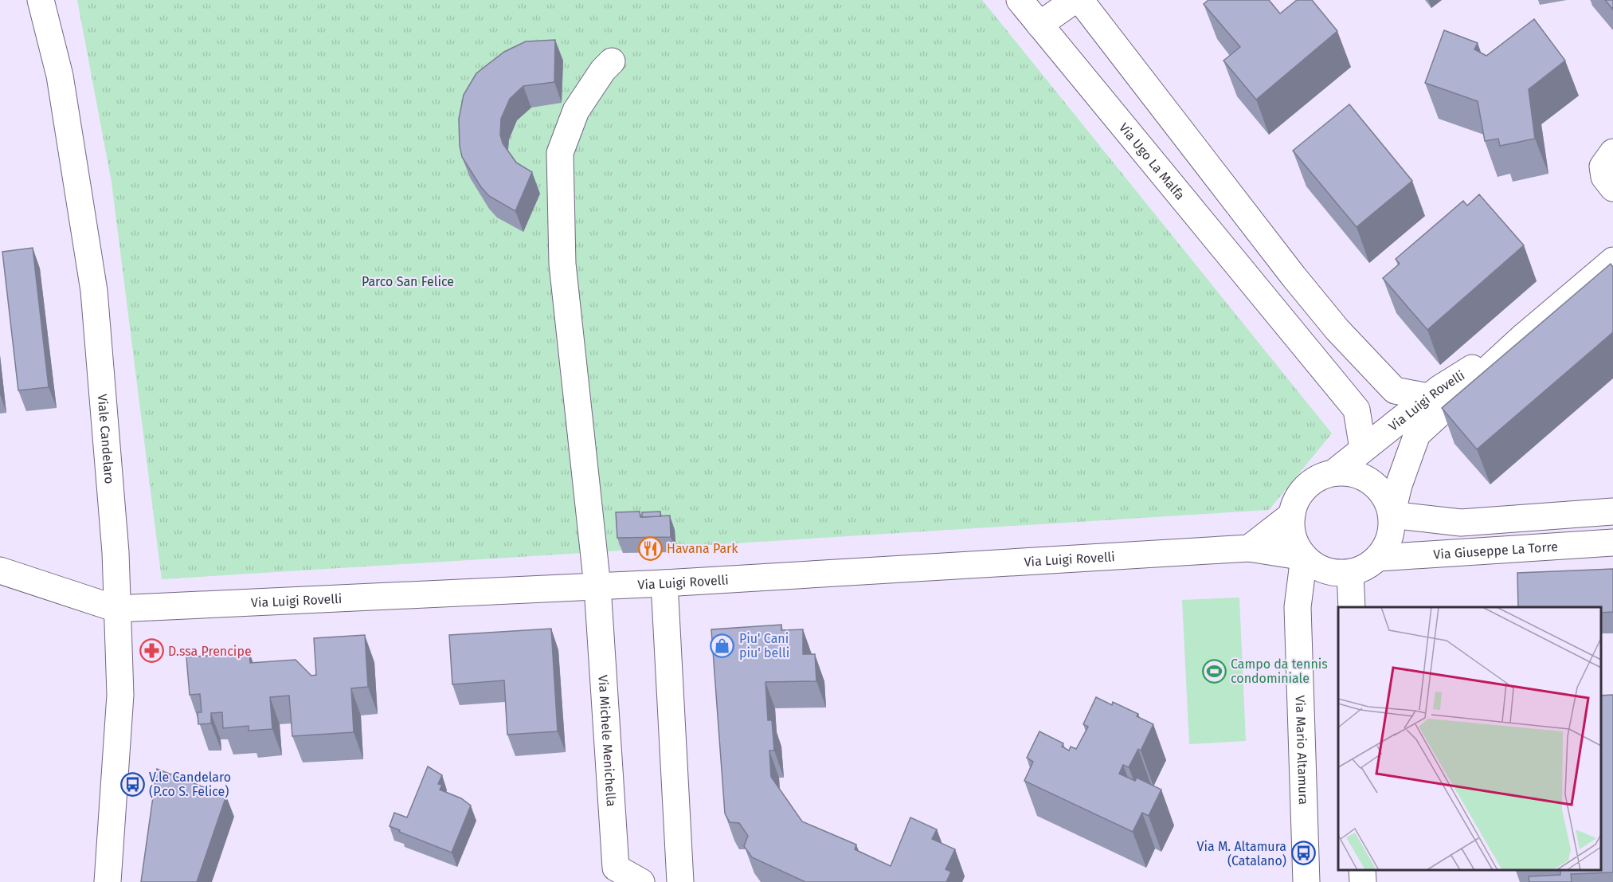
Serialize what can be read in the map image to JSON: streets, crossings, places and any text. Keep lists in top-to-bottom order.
{
  "streets": {
    "street": [
      "Via Ugo La Malfa",
      "Via Luigi Rovelli",
      "Viale Candelaro",
      "Via Giuseppe La Torre",
      "Via Michele Menichella",
      "Via Mario Altamura"
    ]
  },
  "crossings": [
    ["Via Ugo La Malfa", "Via Luigi Rovelli"],
    ["Via Luigi Rovelli", "Viale Candelaro"],
    ["Via Luigi Rovelli", "Via Giuseppe La Torre"],
    ["Via Luigi Rovelli", "Via Michele Menichella"],
    ["Via Luigi Rovelli", "Via Mario Altamura"],
    ["Via Giuseppe La Torre", "Via Mario Altamura"]
  ],
  "parks": ["Parco San Felice"],
  "places": {
    "restaurant": ["Havana Park"],
    "shop": ["Piu' Cani piu' belli"],
    "pharmacy": ["D.ssa Prencipe"],
    "sports": ["Campo da tennis condominiale"],
    "bus stop": ["V.le Candelaro (P.co S. Felice)", "Via M. Altamura (Catalano)"]
  }
}
